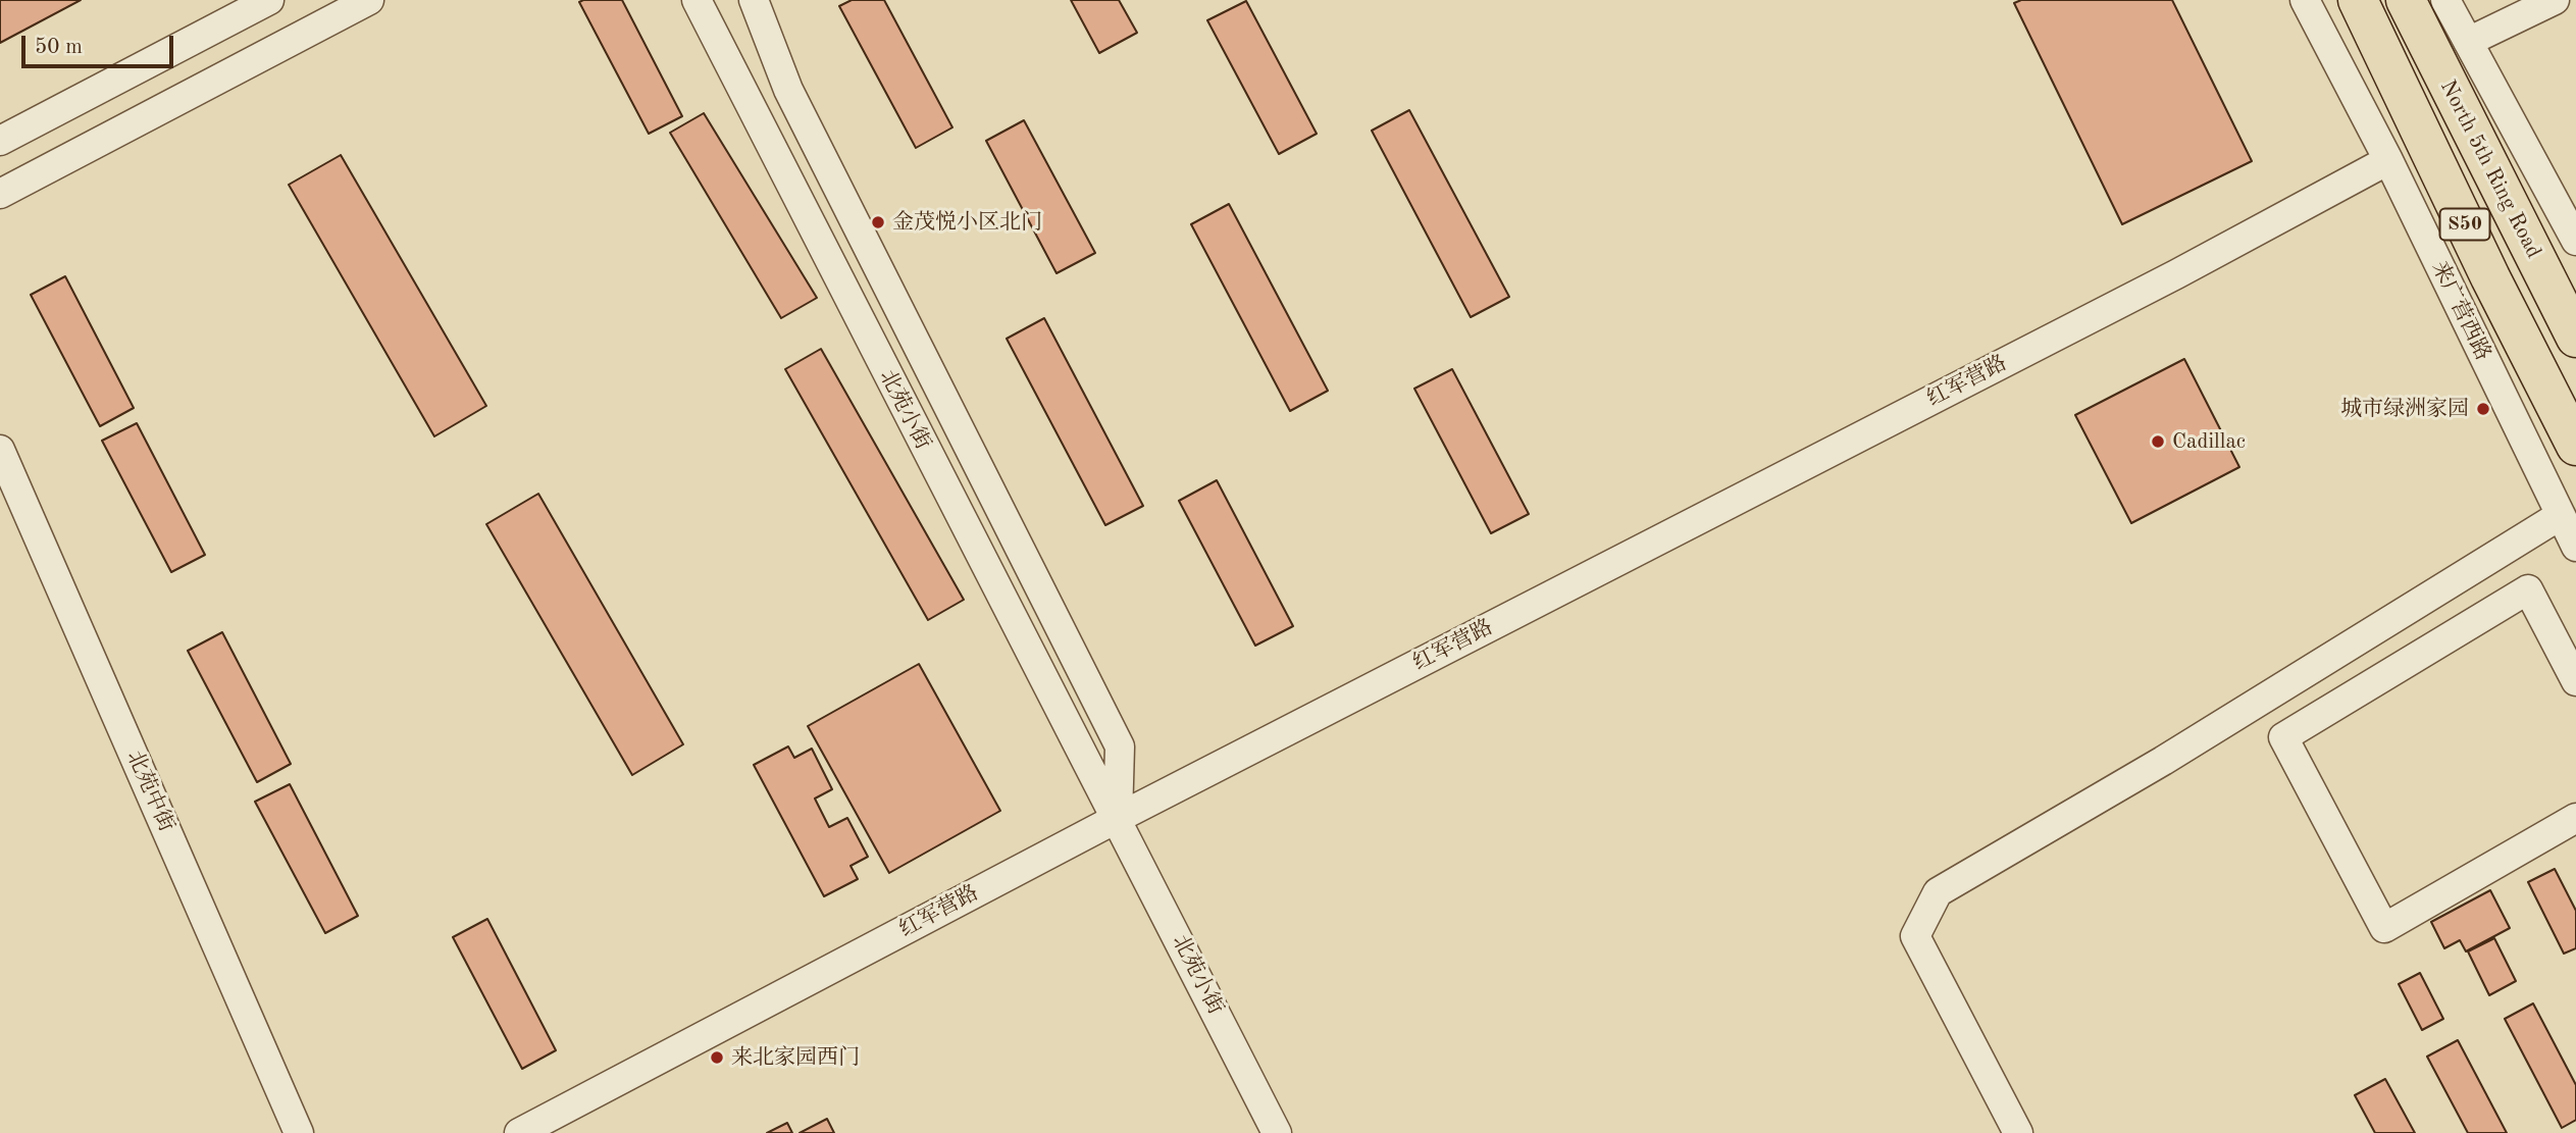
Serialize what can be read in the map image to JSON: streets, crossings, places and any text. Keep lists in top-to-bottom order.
{
  "streets": {
    "highway": ["North 5th Ring Road", "S50"],
    "street": [
      "来广营西路",
      "红军营路",
      "北苑小街",
      "北苑中街"
    ]
  },
  "crossings": [
    ["来广营西路", "红军营路"],
    ["红军营路", "北苑小街"]
  ],
  "places": [
    "金茂悦小区北门",
    "城市绿洲家园",
    "Cadillac",
    "来北家园西门"
  ],
  "scale_bar": "50 m"
}
